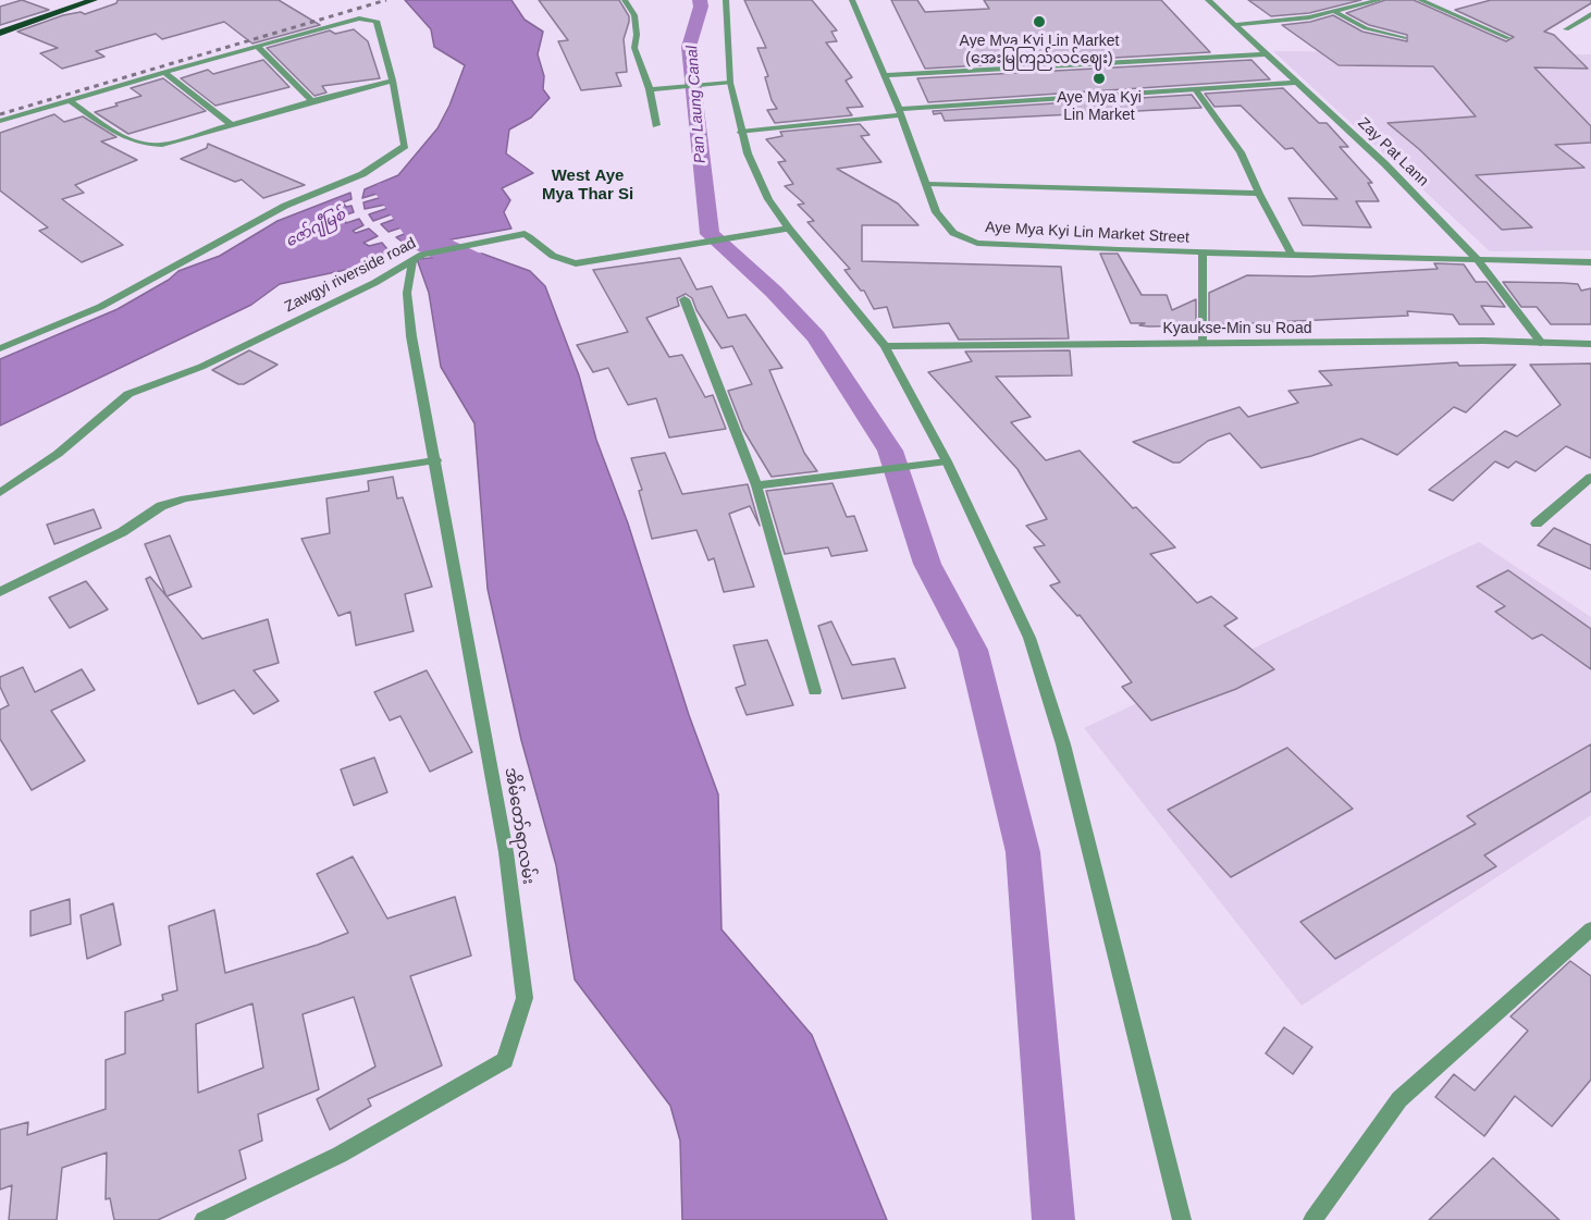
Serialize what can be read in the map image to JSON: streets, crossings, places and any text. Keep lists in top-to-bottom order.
{
  "streets": {
    "street": [
      "Zay Pat Lann",
      "Aye Mya Kyi Lin Market Street",
      "Zawgyi riverside road",
      "Kyaukse-Min su Road",
      "အိမ်တော်ရာလမ်း"
    ]
  },
  "crossings": [
    ["Zay Pat Lann", "Aye Mya Kyi Lin Market Street"],
    ["Zay Pat Lann", "Kyaukse-Min su Road"],
    ["Zawgyi riverside road", "အိမ်တော်ရာလမ်း"]
  ],
  "districts": ["West Aye Mya Thar Si"],
  "water": ["Pan Laung Canal", "ဇော်ဂျီမြစ်"],
  "places": ["Aye Mya Kyi Lin Market (အေးမြကြည်လင်ဈေး)", "Aye Mya Kyi Lin Market"]
}
